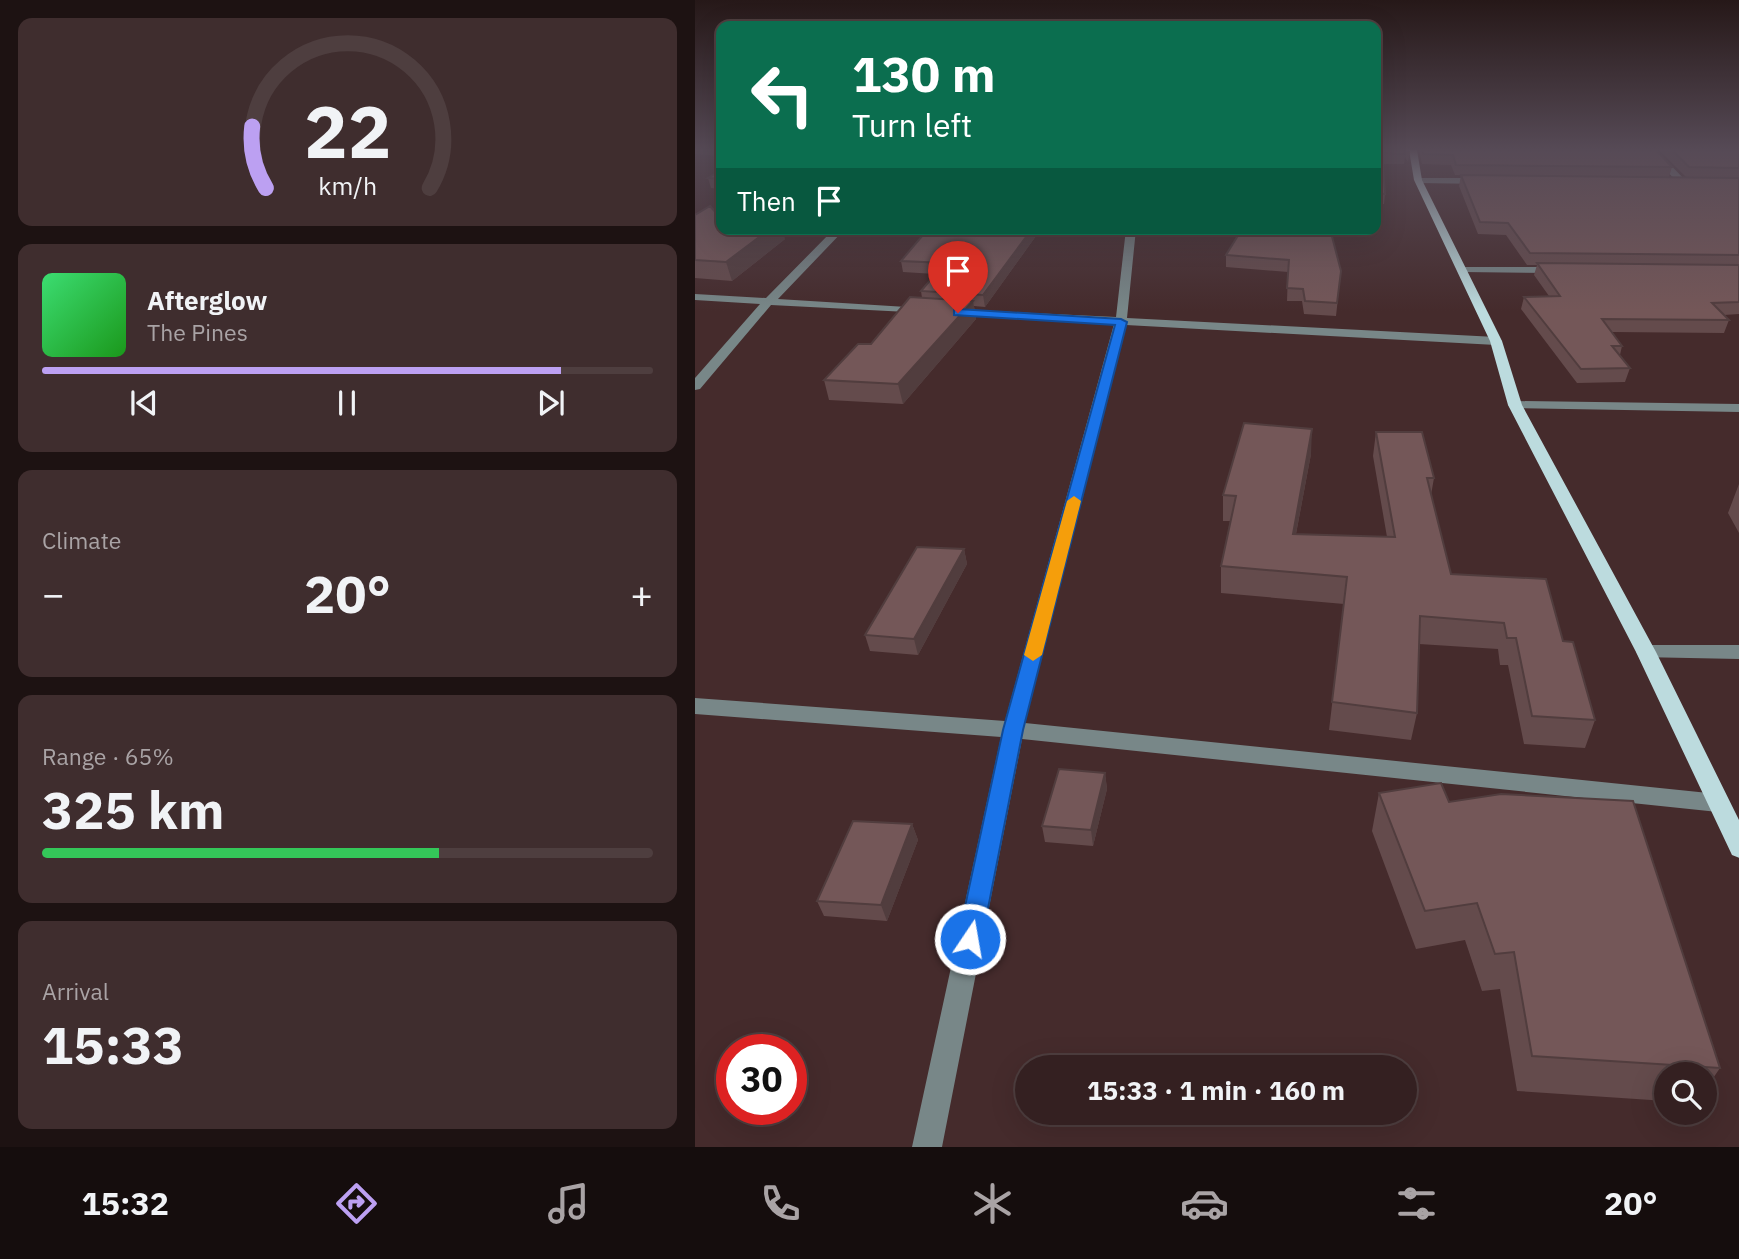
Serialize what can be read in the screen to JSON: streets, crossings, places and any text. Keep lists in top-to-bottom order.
{
  "page": {
    "turn": ["130 m", "Turn left"],
    "then": "Then",
    "song": ["Afterglow", "The Pines"],
    "tile": [
      "Climate",
      ["Range · 65%", "325 km"],
      ["Arrival", "15:33"]
    ],
    "heat": ["−", "20°", "+"],
    "limit": "30",
    "trip": "15:33 · 1 min · 160 m",
    "tabs": ["15:32", "20°"],
    "gauge": ["22", "km/h"]
  }
}
